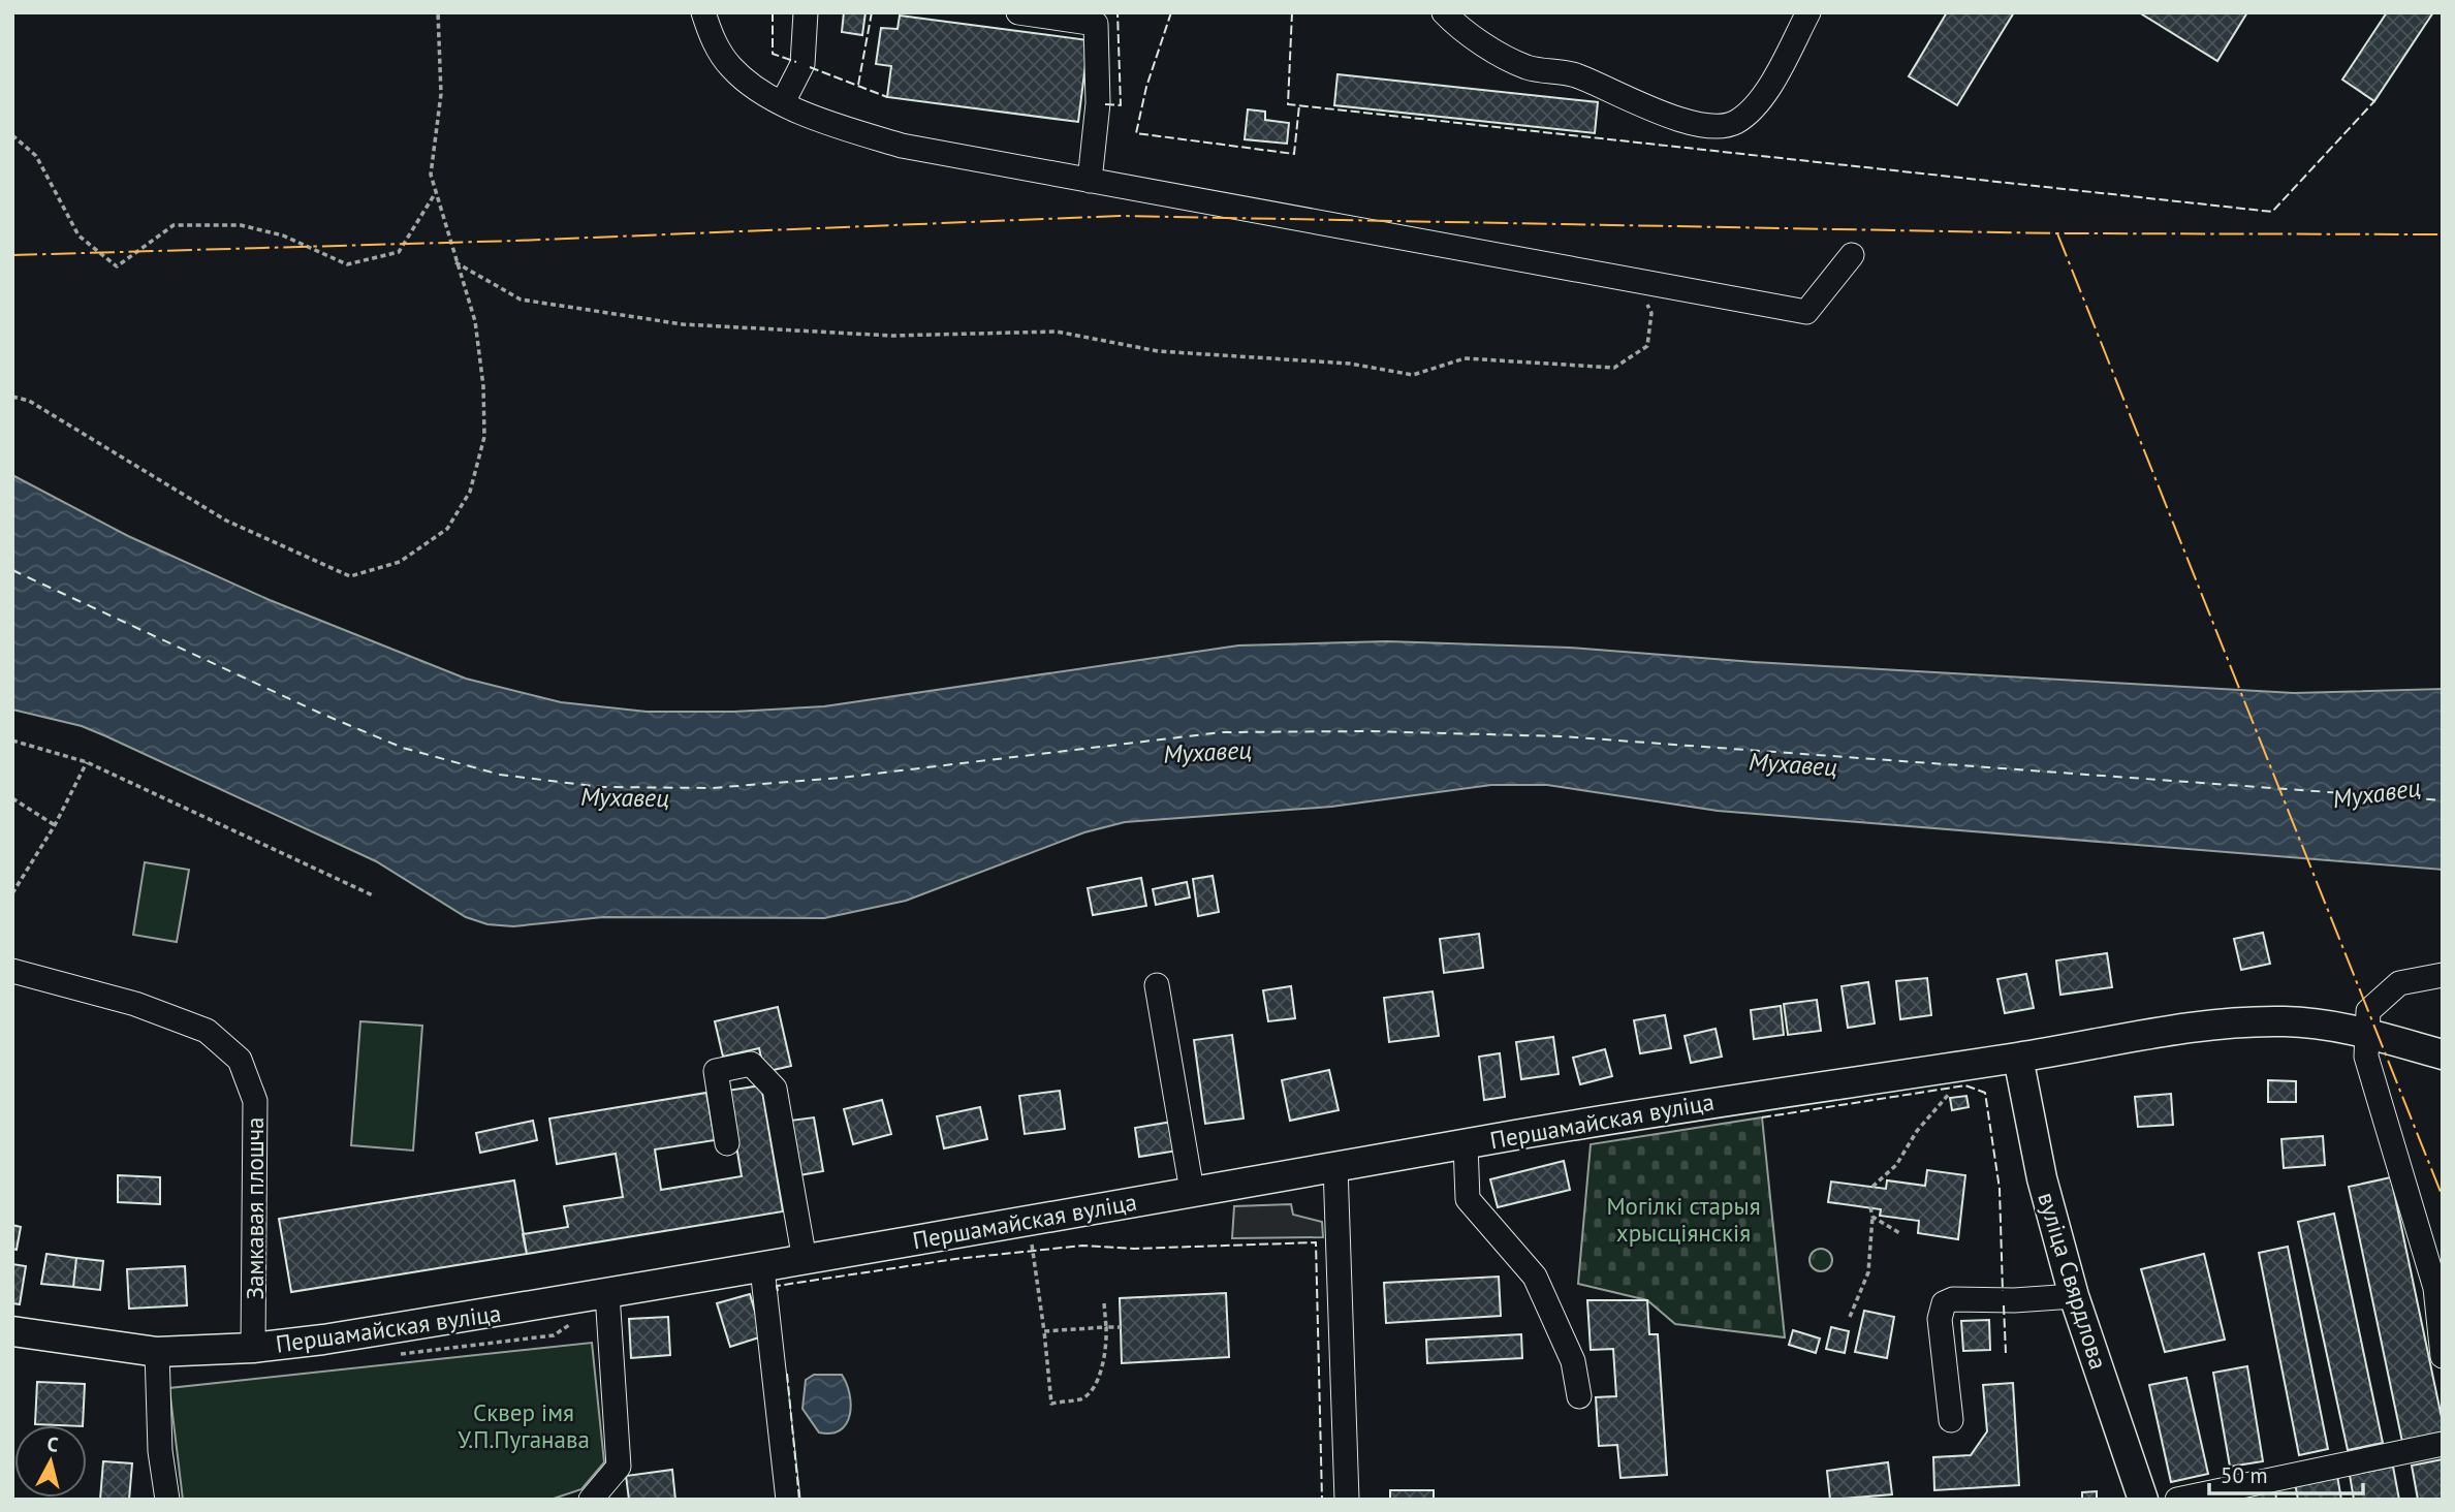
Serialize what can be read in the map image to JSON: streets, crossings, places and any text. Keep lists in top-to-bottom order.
{
  "streets": {
    "main road": ["Першамайская вуліца", "вуліца Свярдлова"],
    "street": ["Замкавая плошча"]
  },
  "crossings": [
    ["Першамайская вуліца", "Замкавая плошча"],
    ["Першамайская вуліца", "вуліца Свярдлова"]
  ],
  "water": ["Мухавец"],
  "parks": ["Могілкі старыя хрысціянскія", "Сквер імя У.П.Пуганава"],
  "scale_bar": "50 m",
  "north": "top"
}
